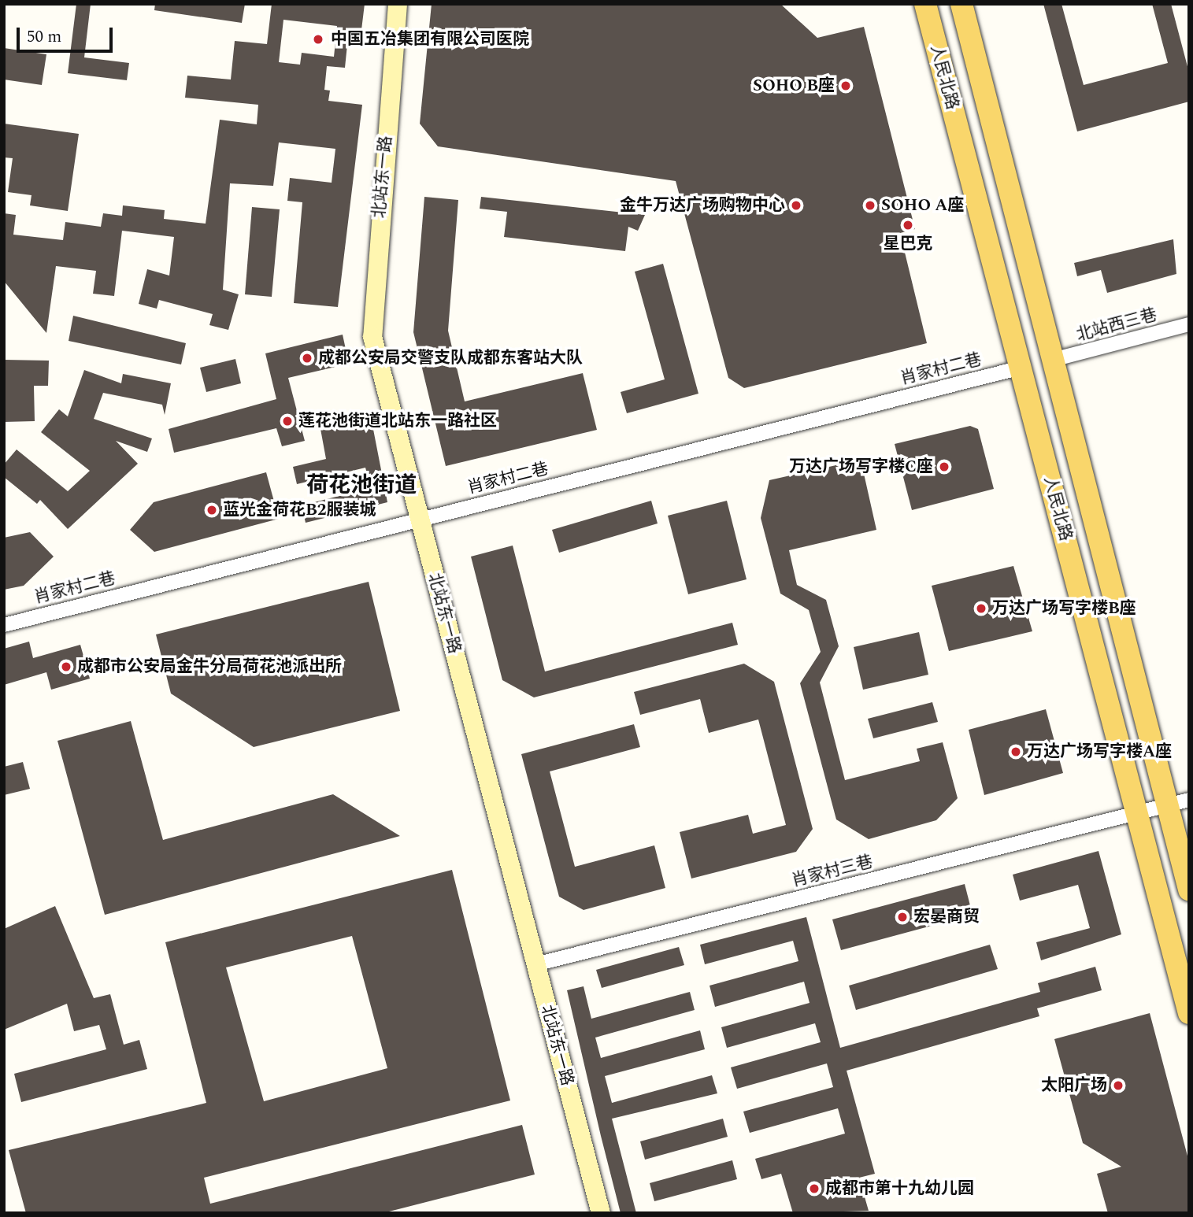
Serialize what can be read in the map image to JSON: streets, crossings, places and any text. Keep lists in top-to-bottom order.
{
  "streets": {
    "main road": ["人民北路"],
    "street": [
      "北站东一路",
      "北站西三巷",
      "肖家村二巷",
      "肖家村三巷"
    ]
  },
  "crossings": [
    ["人民北路", "北站西三巷"],
    ["人民北路", "肖家村二巷"],
    ["人民北路", "肖家村三巷"],
    ["北站东一路", "肖家村二巷"],
    ["北站东一路", "肖家村三巷"]
  ],
  "districts": ["荷花池街道"],
  "places": [
    "中国五冶集团有限公司医院",
    "SOHO B座",
    "金牛万达广场购物中心",
    "SOHO A座",
    "星巴克",
    "成都公安局交警支队成都东客站大队",
    "莲花池街道北站东一路社区",
    "万达广场写字楼C座",
    "蓝光金荷花B2服装城",
    "万达广场写字楼B座",
    "成都市公安局金牛分局荷花池派出所",
    "万达广场写字楼A座",
    "宏晏商贸",
    "太阳广场",
    "成都市第十九幼儿园"
  ],
  "scale_bar": "50 m"
}
